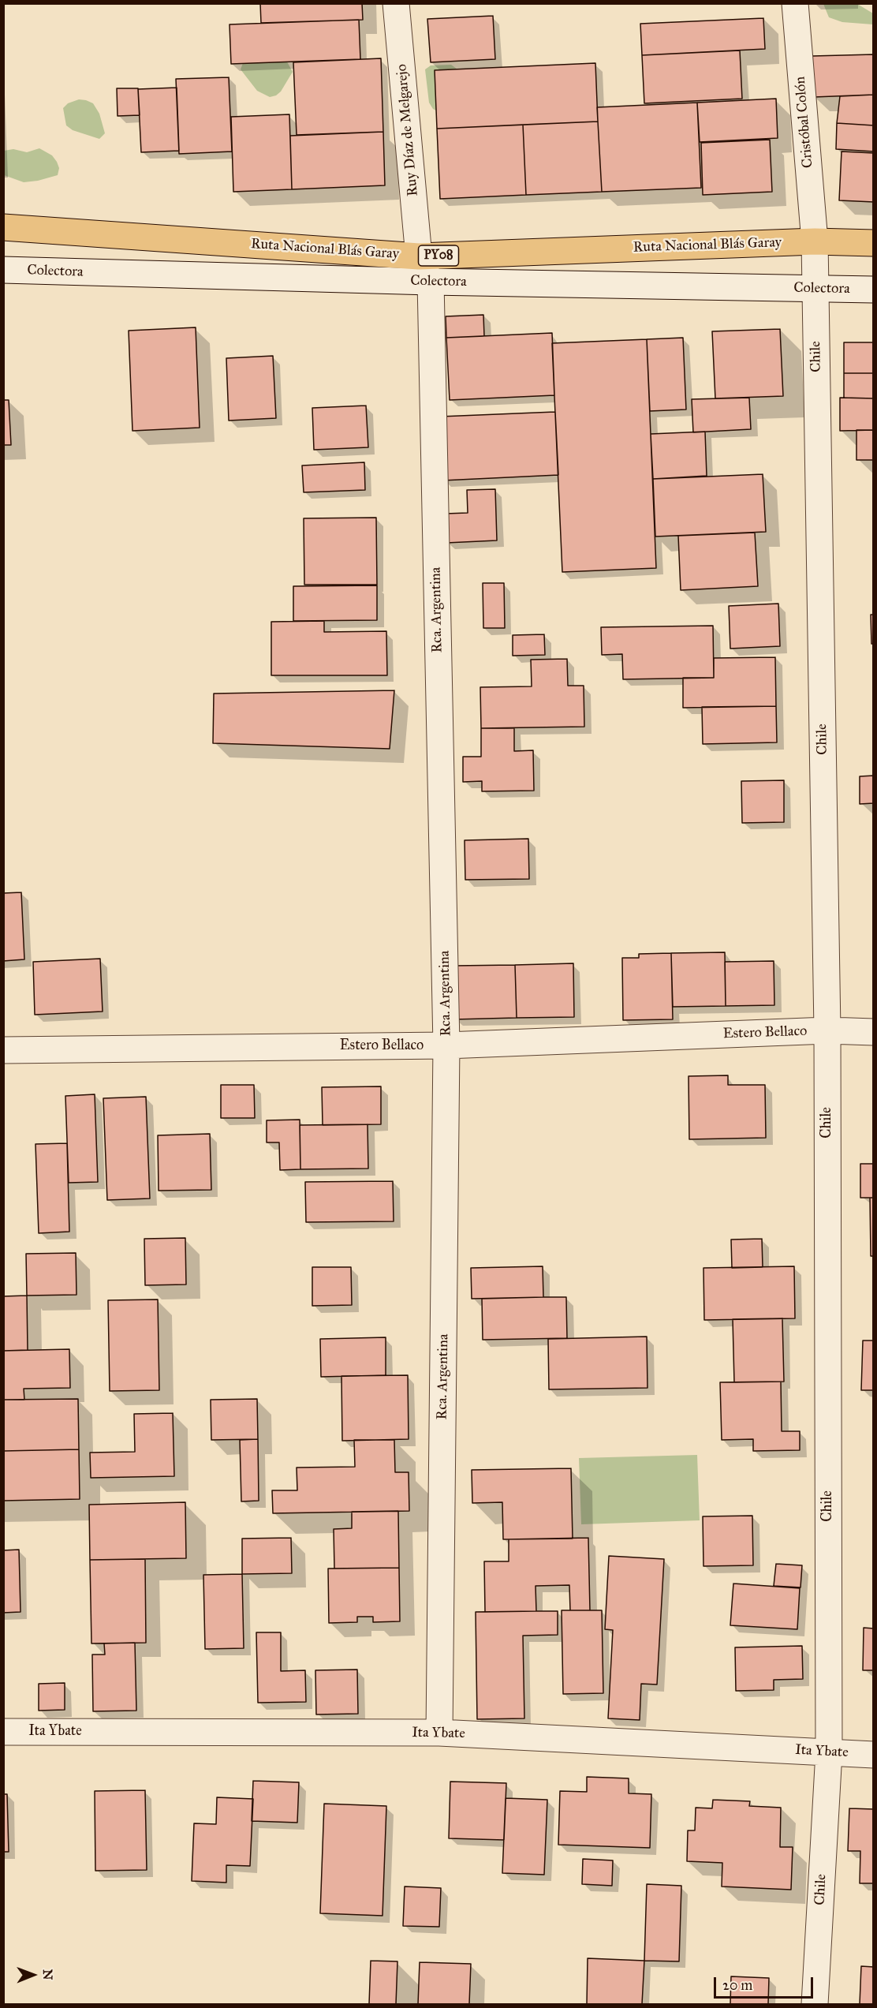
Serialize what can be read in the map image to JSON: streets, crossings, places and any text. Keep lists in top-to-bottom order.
{
  "streets": {
    "highway": ["Ruta Nacional Blás Garay", "PY08"],
    "street": [
      "Cristóbal Colón",
      "Ruy Díaz de Melgarejo",
      "Colectora",
      "Chile",
      "Rca. Argentina",
      "Estero Bellaco",
      "Ita Ybate"
    ]
  },
  "crossings": [
    ["Cristóbal Colón", "Ruta Nacional Blás Garay"],
    ["Cristóbal Colón", "Chile"],
    ["Ruy Díaz de Melgarejo", "Ruta Nacional Blás Garay"],
    ["Ruy Díaz de Melgarejo", "Rca. Argentina"],
    ["Ruta Nacional Blás Garay", "Chile"],
    ["Ruta Nacional Blás Garay", "Rca. Argentina"],
    ["Colectora", "Chile"],
    ["Colectora", "Rca. Argentina"],
    ["Chile", "Estero Bellaco"],
    ["Chile", "Ita Ybate"],
    ["Rca. Argentina", "Estero Bellaco"],
    ["Rca. Argentina", "Ita Ybate"]
  ],
  "scale_bar": "20 m",
  "north": "right"
}
